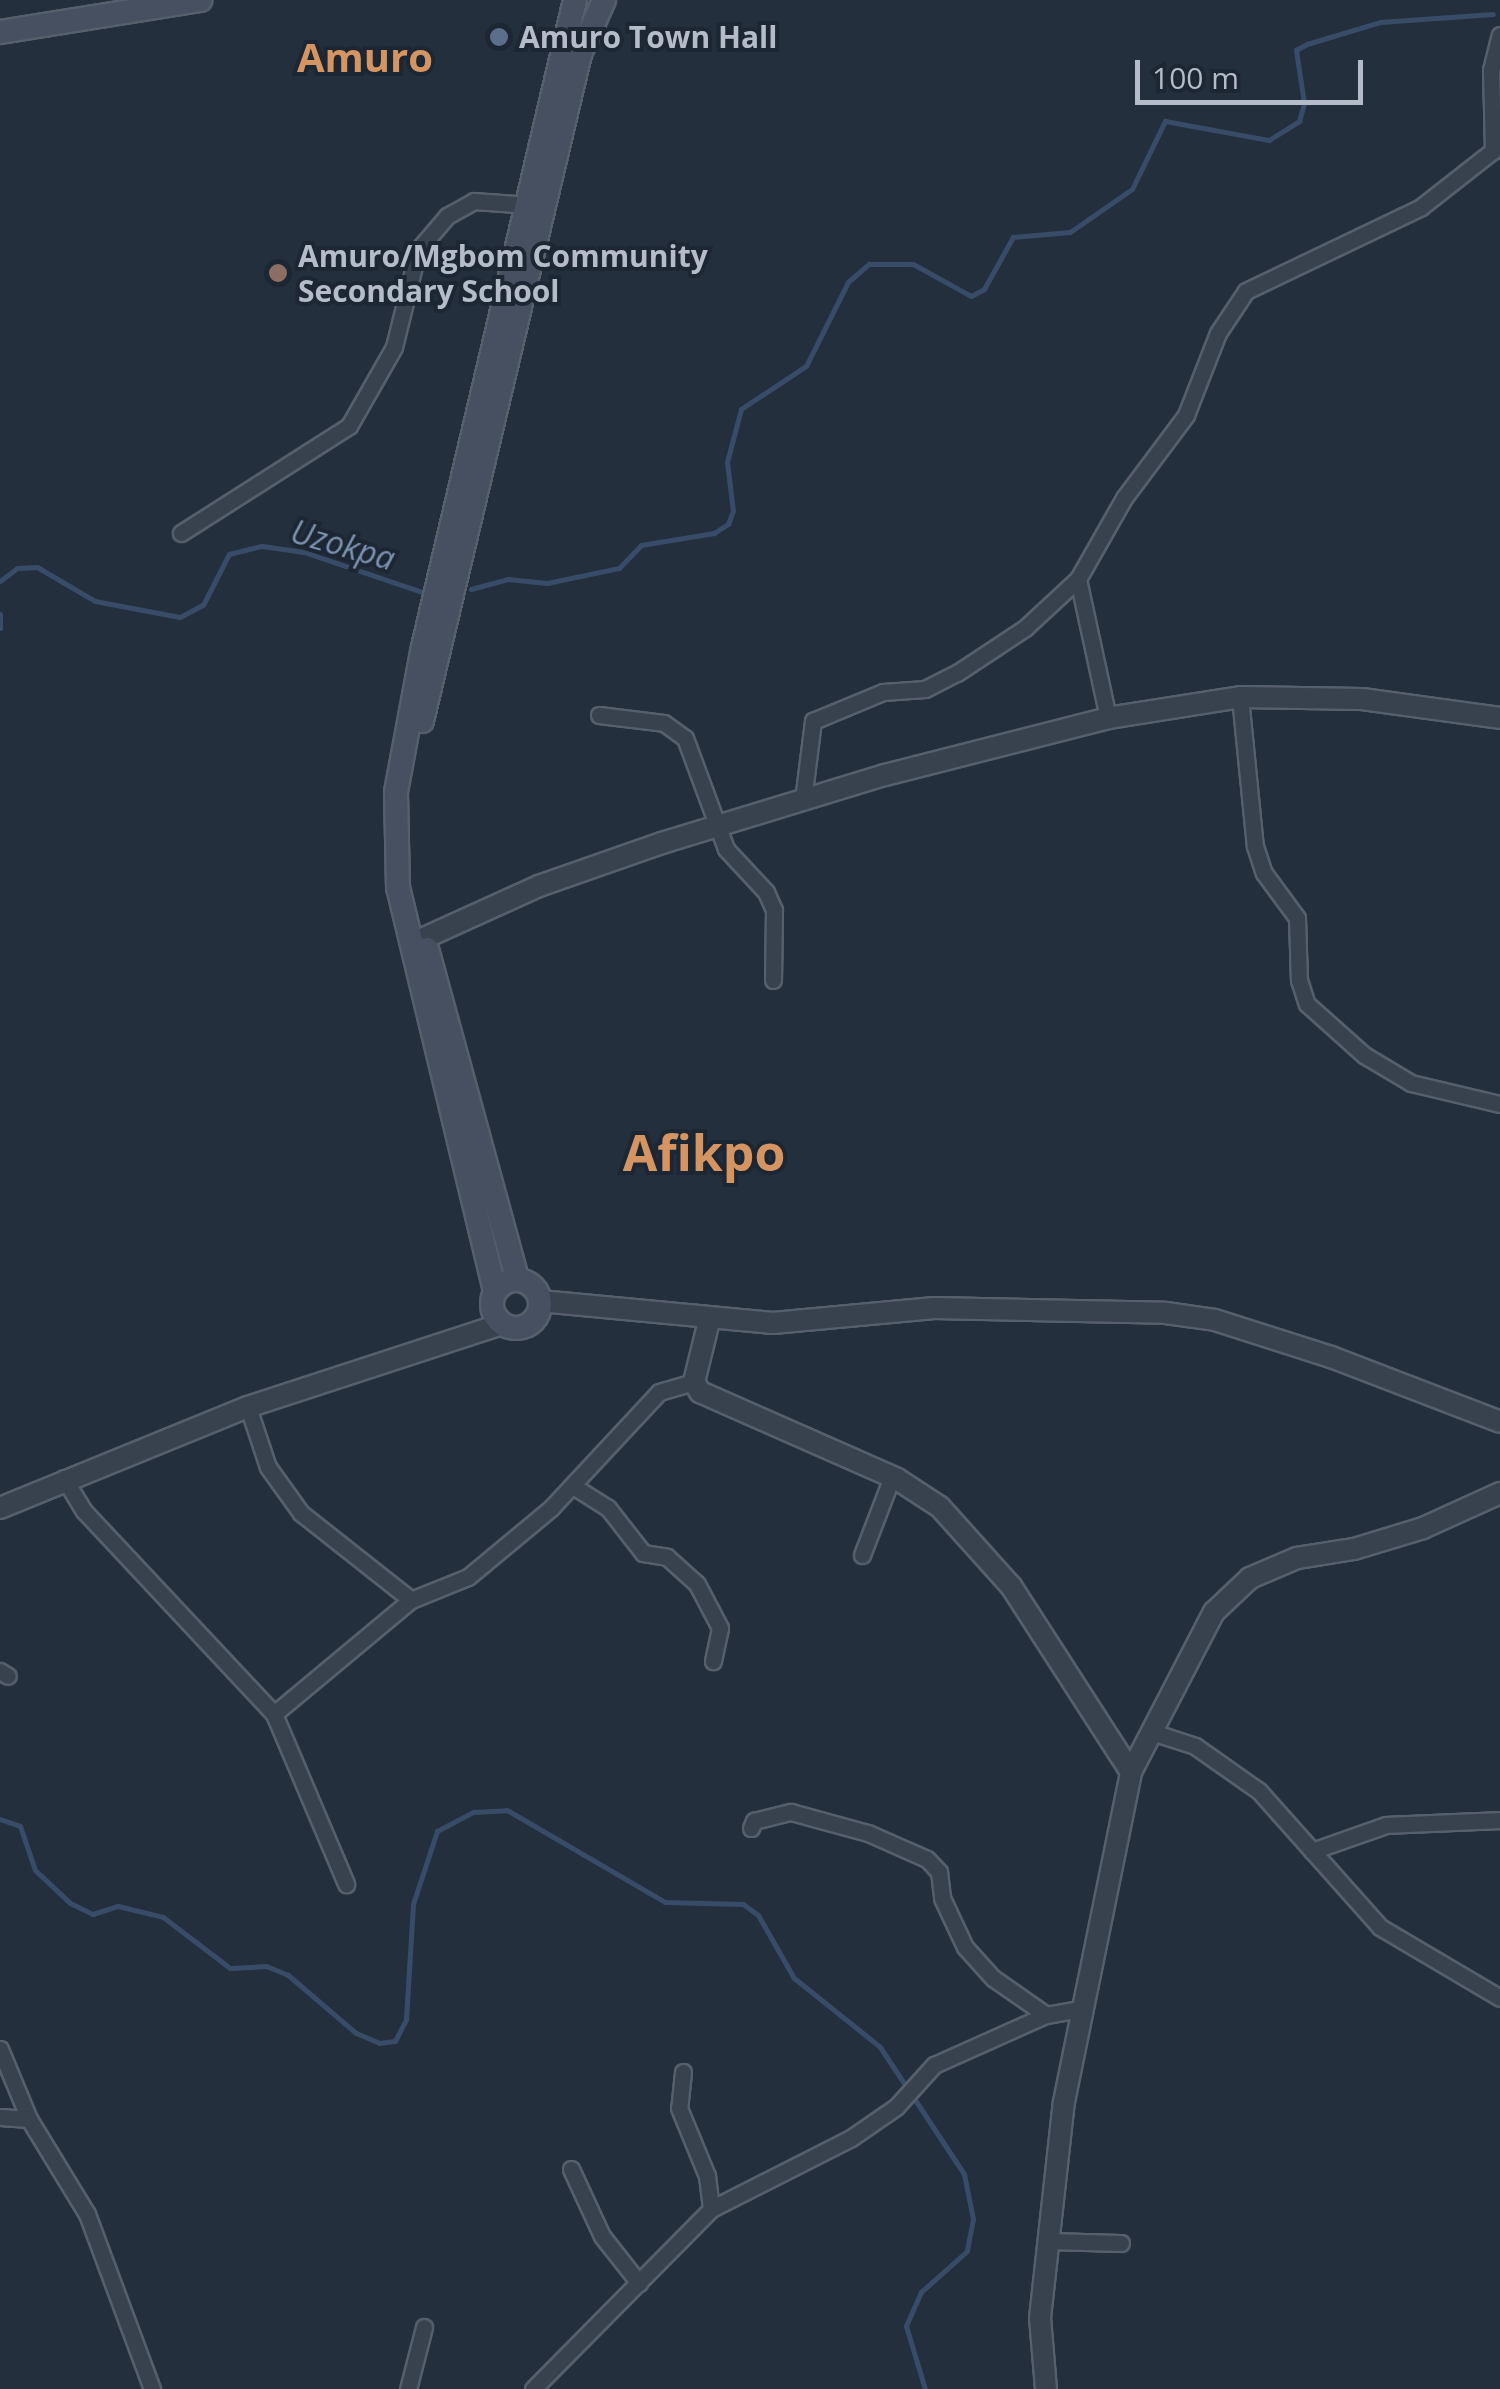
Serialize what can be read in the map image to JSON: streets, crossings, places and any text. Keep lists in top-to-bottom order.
{
  "districts": ["Amuro", "Afikpo"],
  "water": ["Uzokpa"],
  "places": ["Amuro Town Hall", "Amuro/Mgbom Community Secondary School"],
  "scale_bar": "100 m"
}
